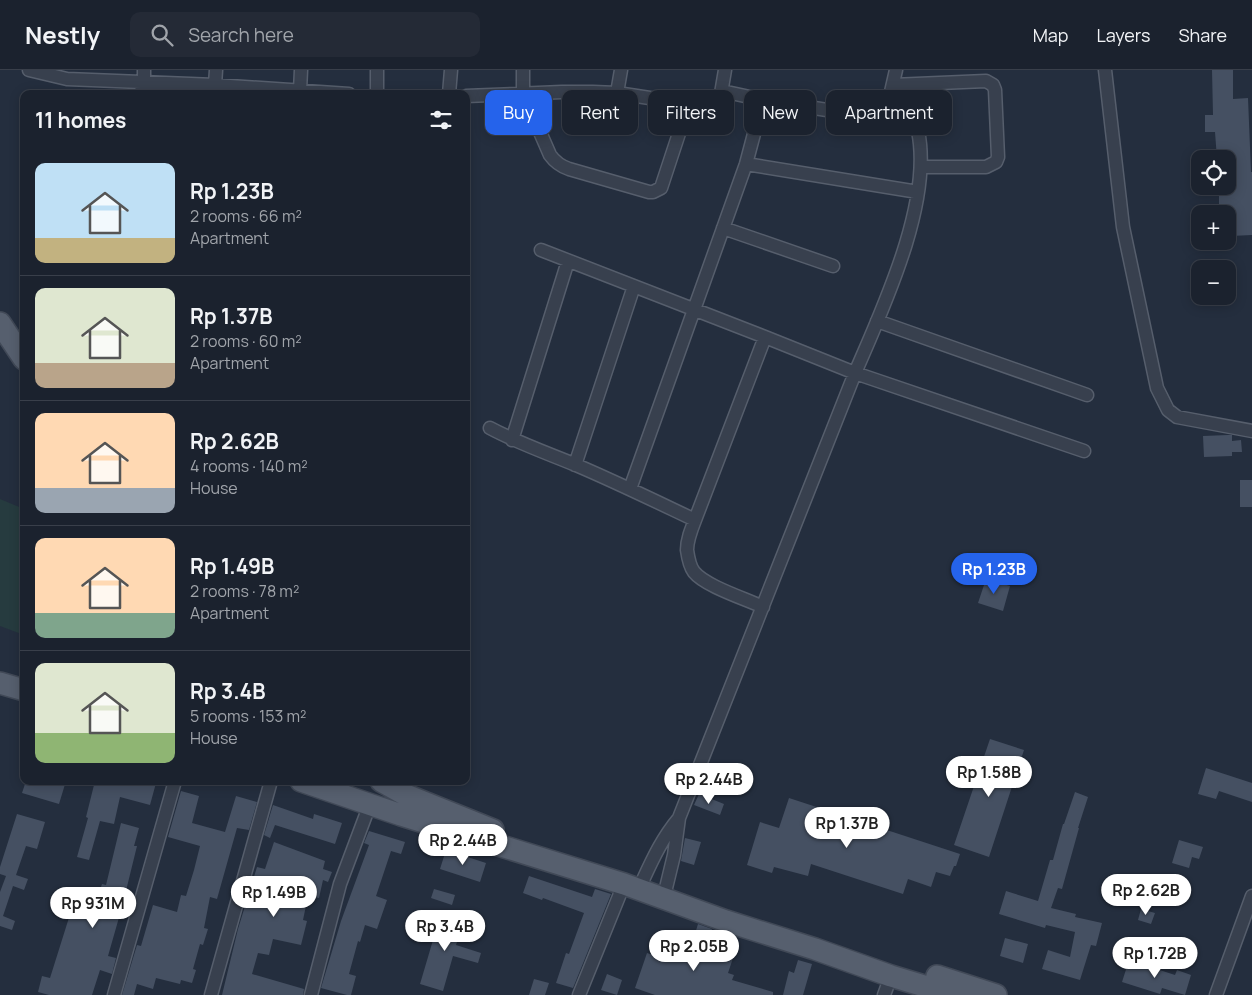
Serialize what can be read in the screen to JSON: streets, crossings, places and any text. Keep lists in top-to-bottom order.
{
  "page": {
    "header": "Nestly",
    "search": "Search here",
    "nav": ["Map", "Layers", "Share"],
    "chip": [
      "Buy",
      "Rent",
      "Filters",
      "New",
      "Apartment"
    ],
    "heading": "11 homes",
    "map_buttons": ["+", "−"],
    "list": [
      {
        "name": "Rp 1.23B",
        "note": "2 rooms · 66 m² · Apartment"
      },
      {
        "name": "Rp 1.37B",
        "note": "2 rooms · 60 m² · Apartment"
      },
      {
        "name": "Rp 2.62B",
        "note": "4 rooms · 140 m² · House"
      },
      {
        "name": "Rp 1.49B",
        "note": "2 rooms · 78 m² · Apartment"
      },
      {
        "name": "Rp 3.4B",
        "note": "5 rooms · 153 m² · House"
      }
    ],
    "price": [
      "Rp 1.23B",
      "Rp 1.58B",
      "Rp 2.44B",
      "Rp 1.37B",
      "Rp 2.44B",
      "Rp 2.62B",
      "Rp 1.49B",
      "Rp 931M",
      "Rp 3.4B",
      "Rp 2.05B",
      "Rp 1.72B"
    ]
  }
}
